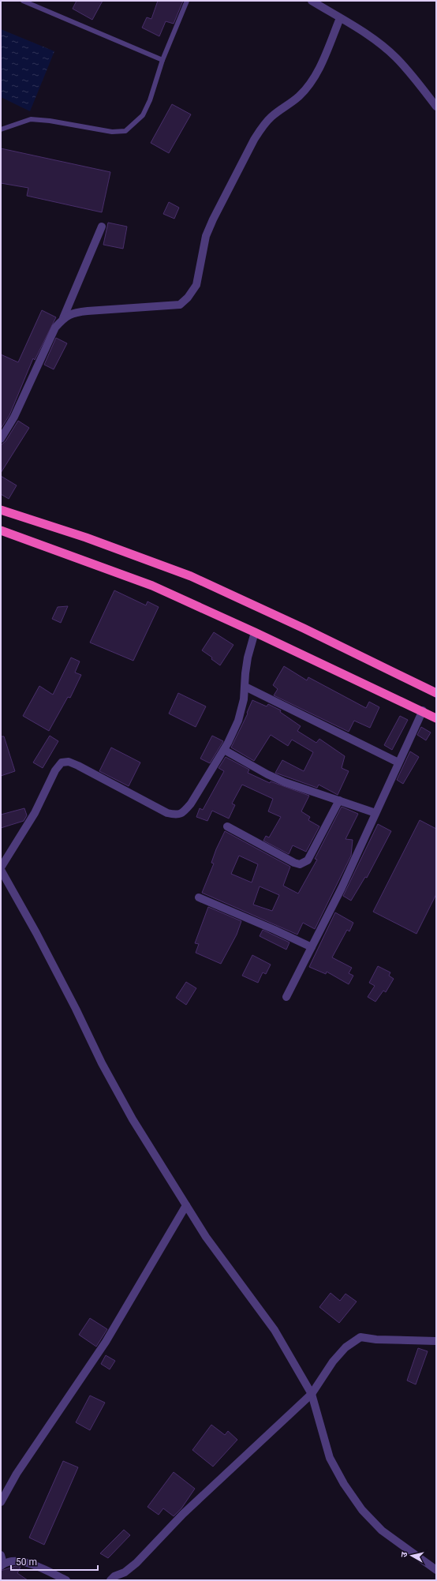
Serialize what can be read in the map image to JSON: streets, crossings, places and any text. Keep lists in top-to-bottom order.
{
  "scale_bar": "50 m",
  "north": "left"
}
